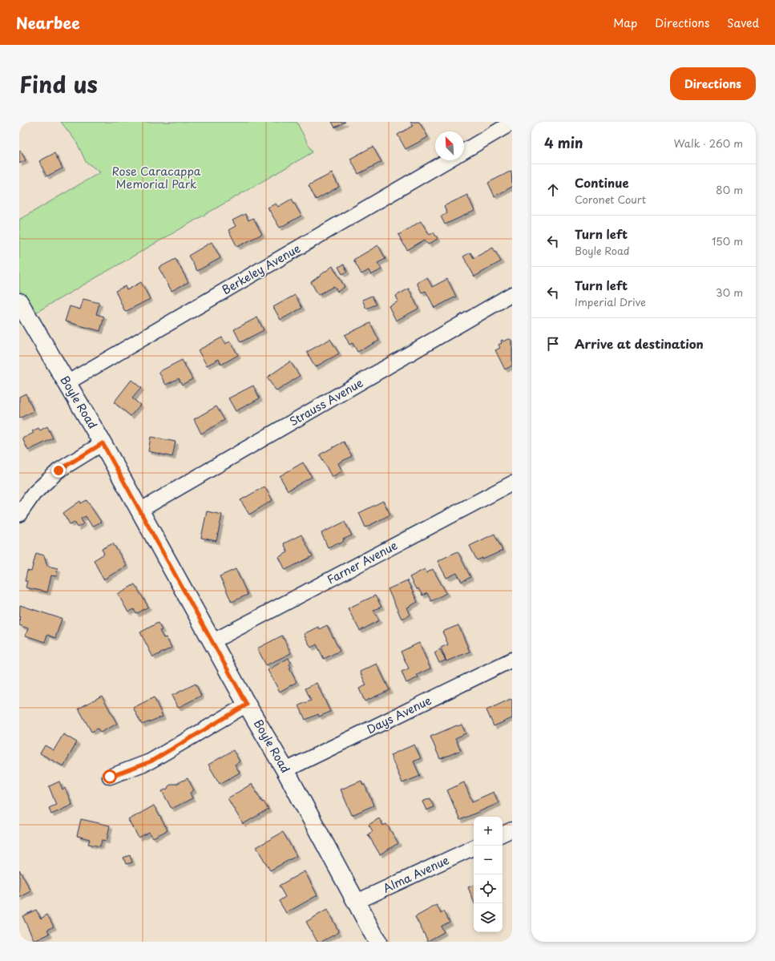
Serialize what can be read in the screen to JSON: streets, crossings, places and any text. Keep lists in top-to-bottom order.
{
  "streets": {
    "street": [
      "Berkeley Avenue",
      "Boyle Road",
      "Strauss Avenue",
      "Farner Avenue",
      "Days Avenue",
      "Alma Avenue"
    ]
  },
  "crossings": [
    ["Berkeley Avenue", "Boyle Road"],
    ["Boyle Road", "Strauss Avenue"],
    ["Boyle Road", "Farner Avenue"],
    ["Boyle Road", "Days Avenue"],
    ["Boyle Road", "Alma Avenue"]
  ],
  "parks": ["Rose Caracappa Memorial Park"],
  "north": "top left",
  "page": {
    "header": "Nearbee",
    "nav": ["Map", "Directions", "Saved"],
    "title": "Find us",
    "buttons": "Directions",
    "heading": ["4 min", "Walk · 260 m"],
    "list": [
      ["Continue", "Coronet Court", "80 m"],
      ["Turn left", "Boyle Road", "150 m"],
      ["Turn left", "Imperial Drive", "30 m"],
      "Arrive at destination"
    ],
    "map_buttons": ["+", "−"]
  }
}
